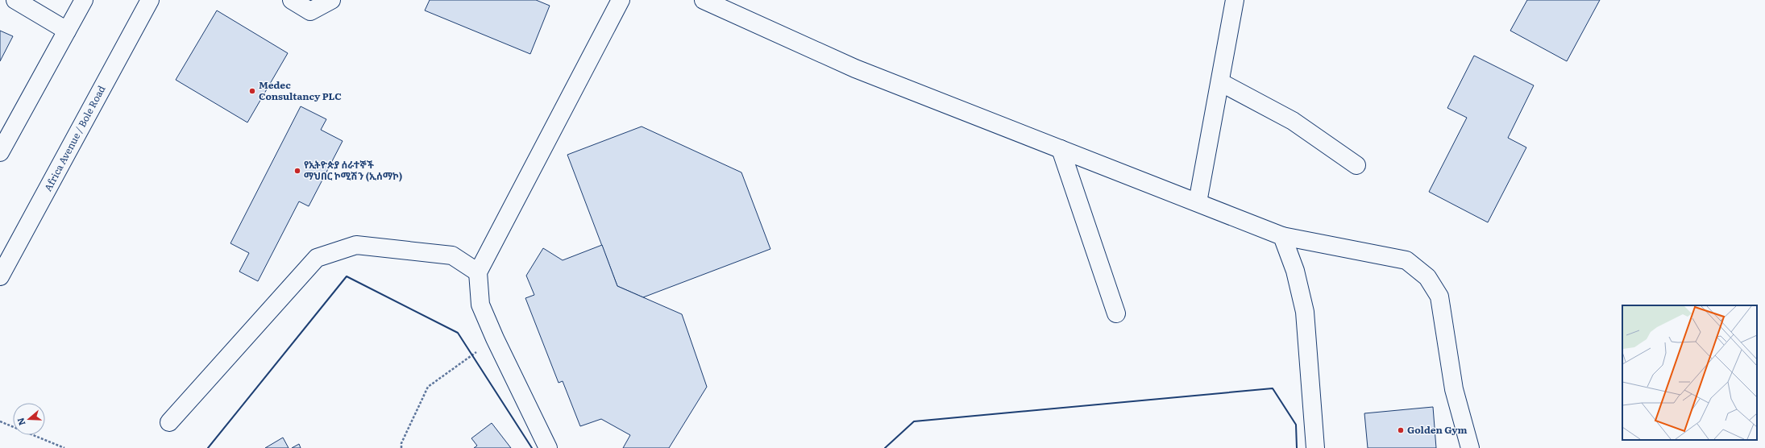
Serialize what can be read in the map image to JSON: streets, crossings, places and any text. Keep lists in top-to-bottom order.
{
  "streets": {
    "street": ["Africa Avenue / Bole Road"]
  },
  "places": ["Medec Consultancy PLC", "የኢትዮጵያ ሰራተኞች ማህበር ኮሚሽን (ኢሰማኮ)", "Golden Gym"],
  "north": "left"
}
